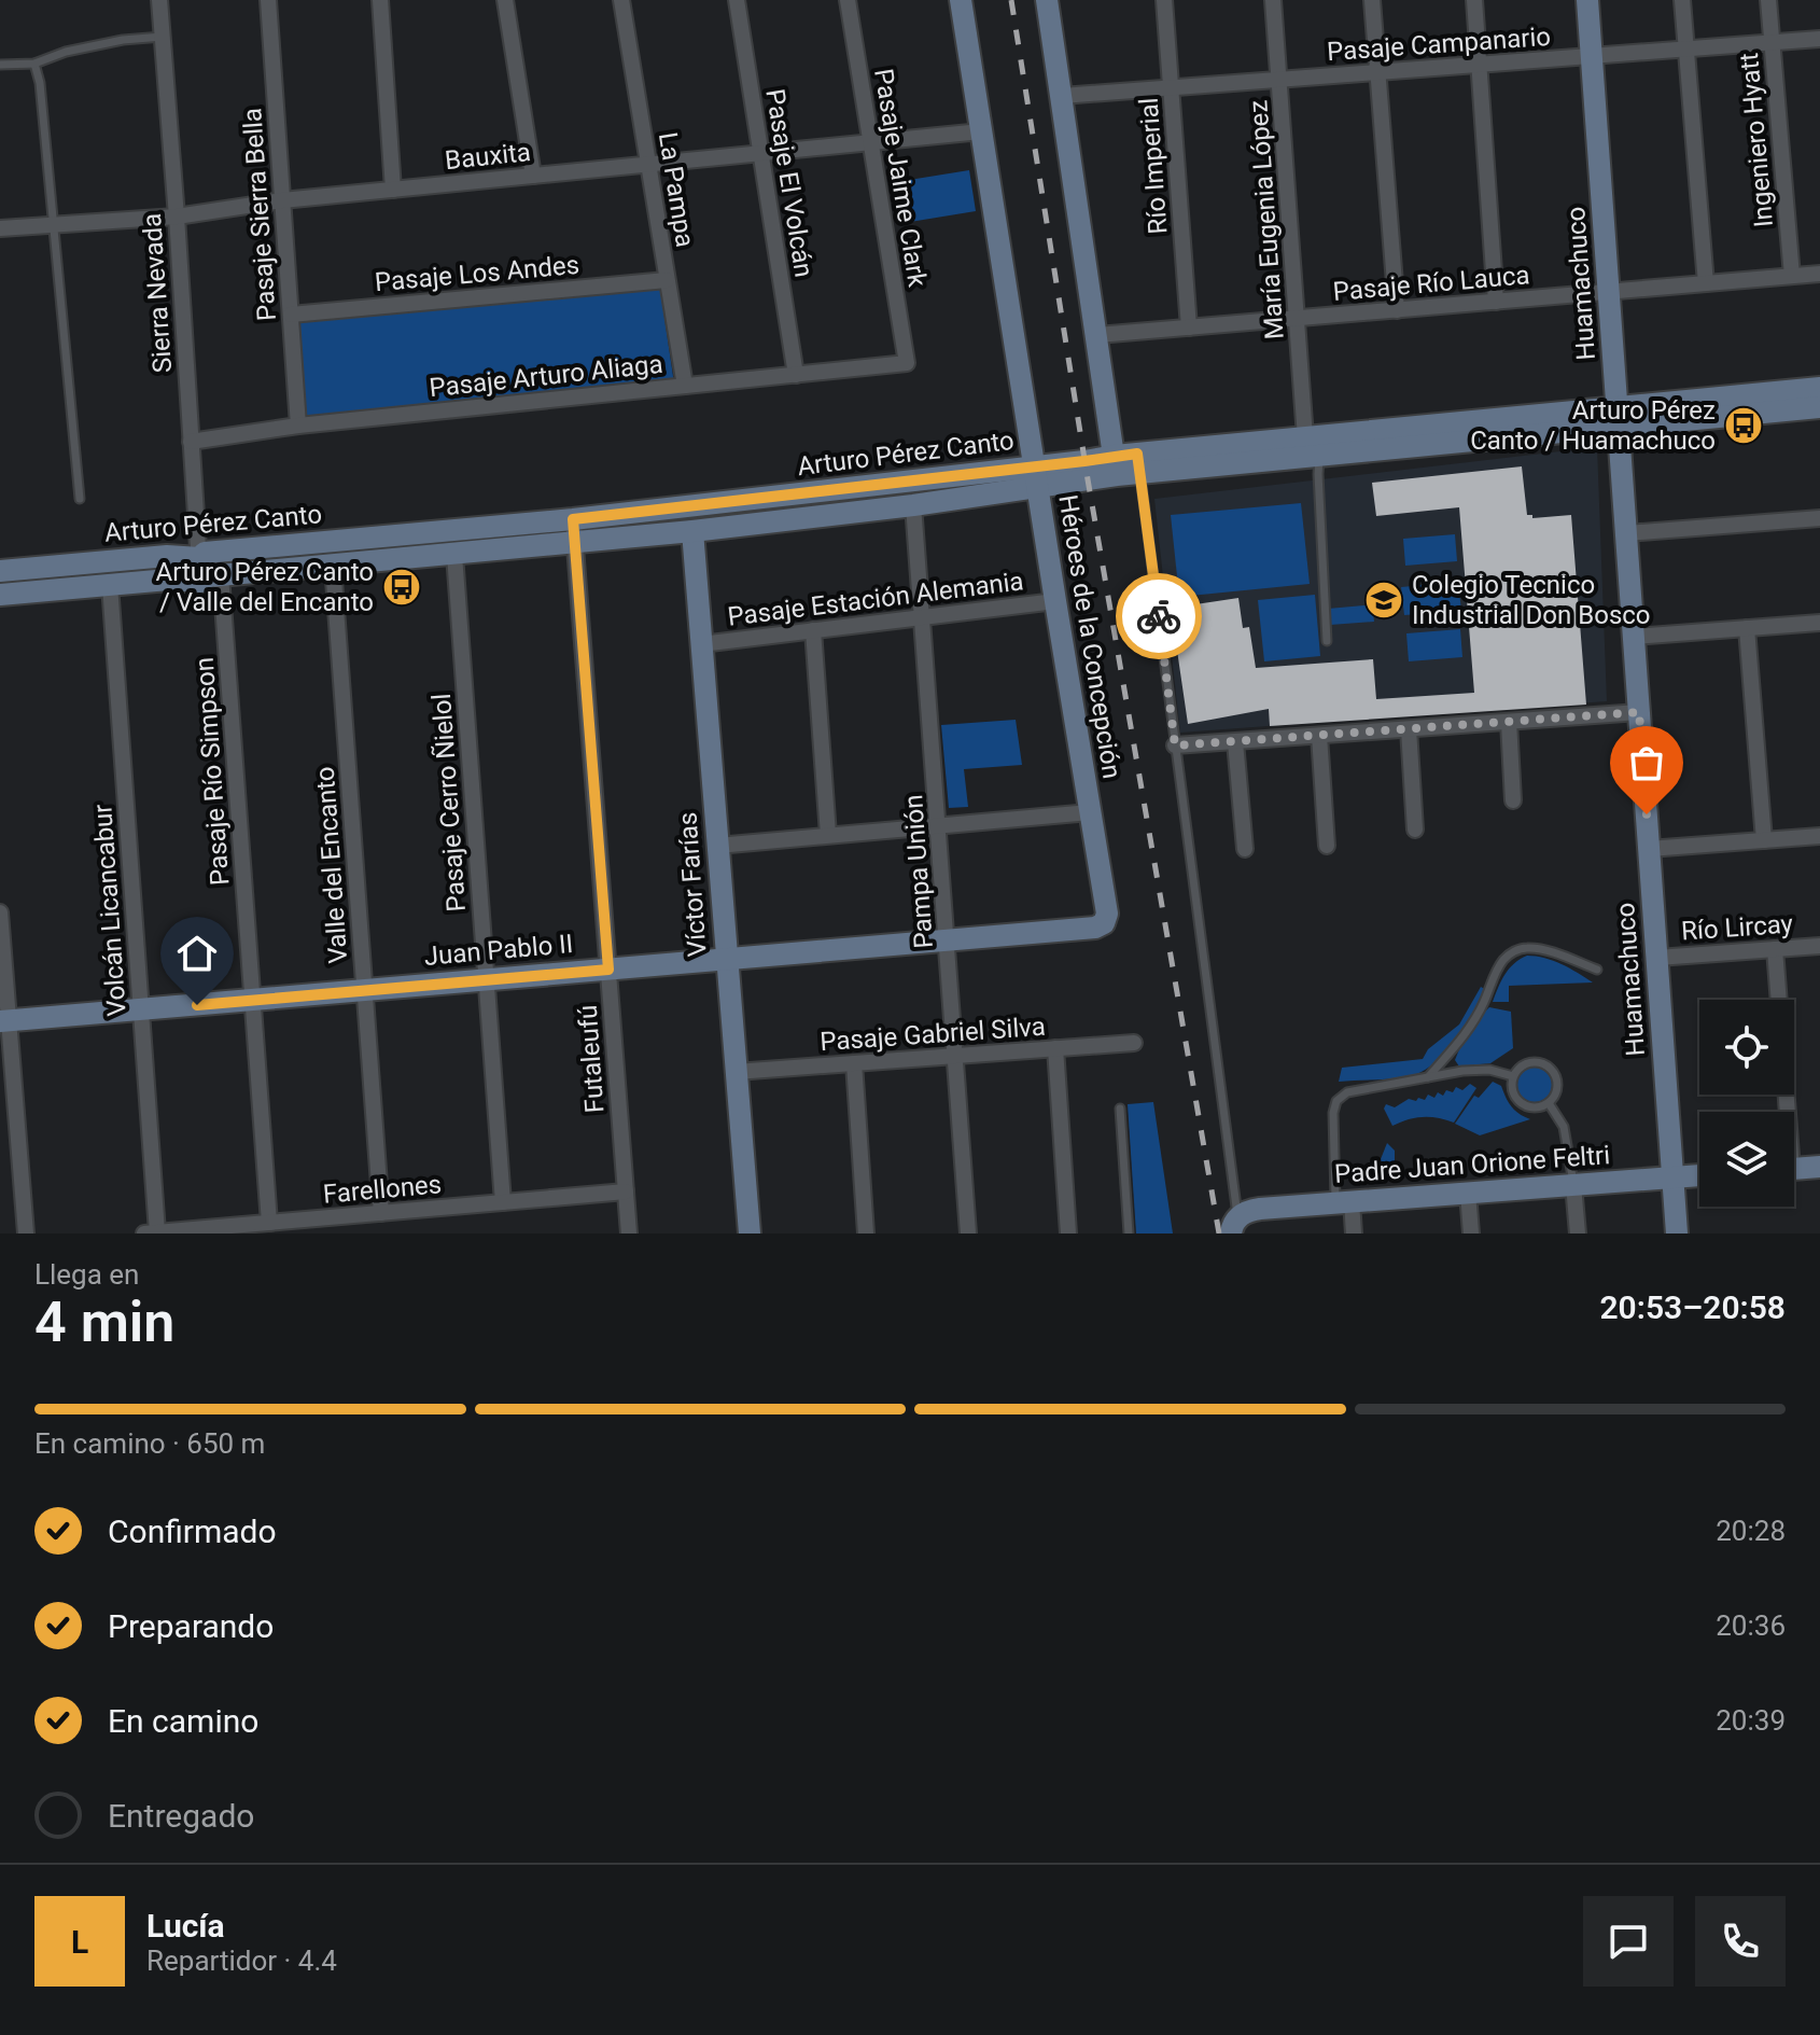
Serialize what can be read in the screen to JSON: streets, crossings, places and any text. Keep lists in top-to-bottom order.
{
  "streets": {
    "street": [
      "Pasaje Campanario",
      "Ingeniero Hyatt",
      "Bauxita",
      "Río Imperial",
      "Pasaje Jaime Clark",
      "Pasaje El Volcán",
      "La Pampa",
      "Pasaje Sierra Bella",
      "María Eugenia López",
      "Pasaje Los Andes",
      "Pasaje Río Lauca",
      "Huamachuco",
      "Sierra Nevada",
      "Pasaje Arturo Aliaga",
      "Arturo Pérez Canto",
      "Pasaje Estación Alemania",
      "Héroes de la Concepción",
      "Pasaje Río Simpson",
      "Pasaje Cerro Ñielol",
      "Valle del Encanto",
      "Pampa Unión",
      "Víctor Farías",
      "Volcán Licancabur",
      "Río Lircay",
      "Juan Pablo II",
      "Pasaje Gabriel Silva",
      "Futaleufú",
      "Padre Juan Orione Feltri",
      "Farellones"
    ]
  },
  "crossings": [
    ["Pasaje Campanario", "Ingeniero Hyatt"],
    ["Pasaje Campanario", "Río Imperial"],
    ["Pasaje Campanario", "María Eugenia López"],
    ["Pasaje Campanario", "Huamachuco"],
    ["Ingeniero Hyatt", "Pasaje Río Lauca"],
    ["Bauxita", "Pasaje Jaime Clark"],
    ["Bauxita", "Pasaje El Volcán"],
    ["Bauxita", "La Pampa"],
    ["Bauxita", "Pasaje Sierra Bella"],
    ["Bauxita", "Sierra Nevada"],
    ["Bauxita", "Héroes de la Concepción"],
    ["Río Imperial", "Pasaje Río Lauca"],
    ["Pasaje Jaime Clark", "Pasaje Arturo Aliaga"],
    ["Pasaje El Volcán", "Pasaje Arturo Aliaga"],
    ["La Pampa", "Pasaje Los Andes"],
    ["La Pampa", "Pasaje Arturo Aliaga"],
    ["Pasaje Sierra Bella", "Pasaje Los Andes"],
    ["Pasaje Sierra Bella", "Pasaje Arturo Aliaga"],
    ["María Eugenia López", "Pasaje Río Lauca"],
    ["María Eugenia López", "Arturo Pérez Canto"],
    ["Pasaje Río Lauca", "Huamachuco"],
    ["Huamachuco", "Arturo Pérez Canto"],
    ["Huamachuco", "Río Lircay"],
    ["Huamachuco", "Padre Juan Orione Feltri"],
    ["Sierra Nevada", "Pasaje Arturo Aliaga"],
    ["Sierra Nevada", "Arturo Pérez Canto"],
    ["Sierra Nevada", "Pasaje Río Simpson"],
    ["Arturo Pérez Canto", "Héroes de la Concepción"],
    ["Arturo Pérez Canto", "Pasaje Río Simpson"],
    ["Arturo Pérez Canto", "Pasaje Cerro Ñielol"],
    ["Arturo Pérez Canto", "Valle del Encanto"],
    ["Arturo Pérez Canto", "Pampa Unión"],
    ["Arturo Pérez Canto", "Víctor Farías"],
    ["Arturo Pérez Canto", "Volcán Licancabur"],
    ["Arturo Pérez Canto", "Futaleufú"],
    ["Pasaje Estación Alemania", "Héroes de la Concepción"],
    ["Pasaje Estación Alemania", "Pampa Unión"],
    ["Pasaje Estación Alemania", "Víctor Farías"],
    ["Héroes de la Concepción", "Juan Pablo II"],
    ["Pasaje Río Simpson", "Juan Pablo II"],
    ["Pasaje Río Simpson", "Farellones"],
    ["Pasaje Cerro Ñielol", "Juan Pablo II"],
    ["Pasaje Cerro Ñielol", "Farellones"],
    ["Valle del Encanto", "Juan Pablo II"],
    ["Valle del Encanto", "Farellones"],
    ["Pampa Unión", "Juan Pablo II"],
    ["Pampa Unión", "Pasaje Gabriel Silva"],
    ["Víctor Farías", "Juan Pablo II"],
    ["Víctor Farías", "Pasaje Gabriel Silva"],
    ["Volcán Licancabur", "Juan Pablo II"],
    ["Volcán Licancabur", "Farellones"],
    ["Juan Pablo II", "Futaleufú"],
    ["Futaleufú", "Farellones"]
  ],
  "places": {
    "bus stop": ["Arturo Pérez Canto / Huamachuco", "Arturo Pérez Canto / Valle del Encanto"],
    "school or university": ["Colegio Tecnico Industrial Don Bosco"]
  },
  "page": {
    "heading": ["4 min", "Llega en", "20:53–20:58"],
    "panel": ["Lucía", "Repartidor · 4.4"],
    "bar": "En camino · 650 m",
    "list": [
      ["Confirmado", "20:28"],
      ["Preparando", "20:36"],
      ["En camino", "20:39"],
      "Entregado"
    ],
    "round": "L"
  }
}
